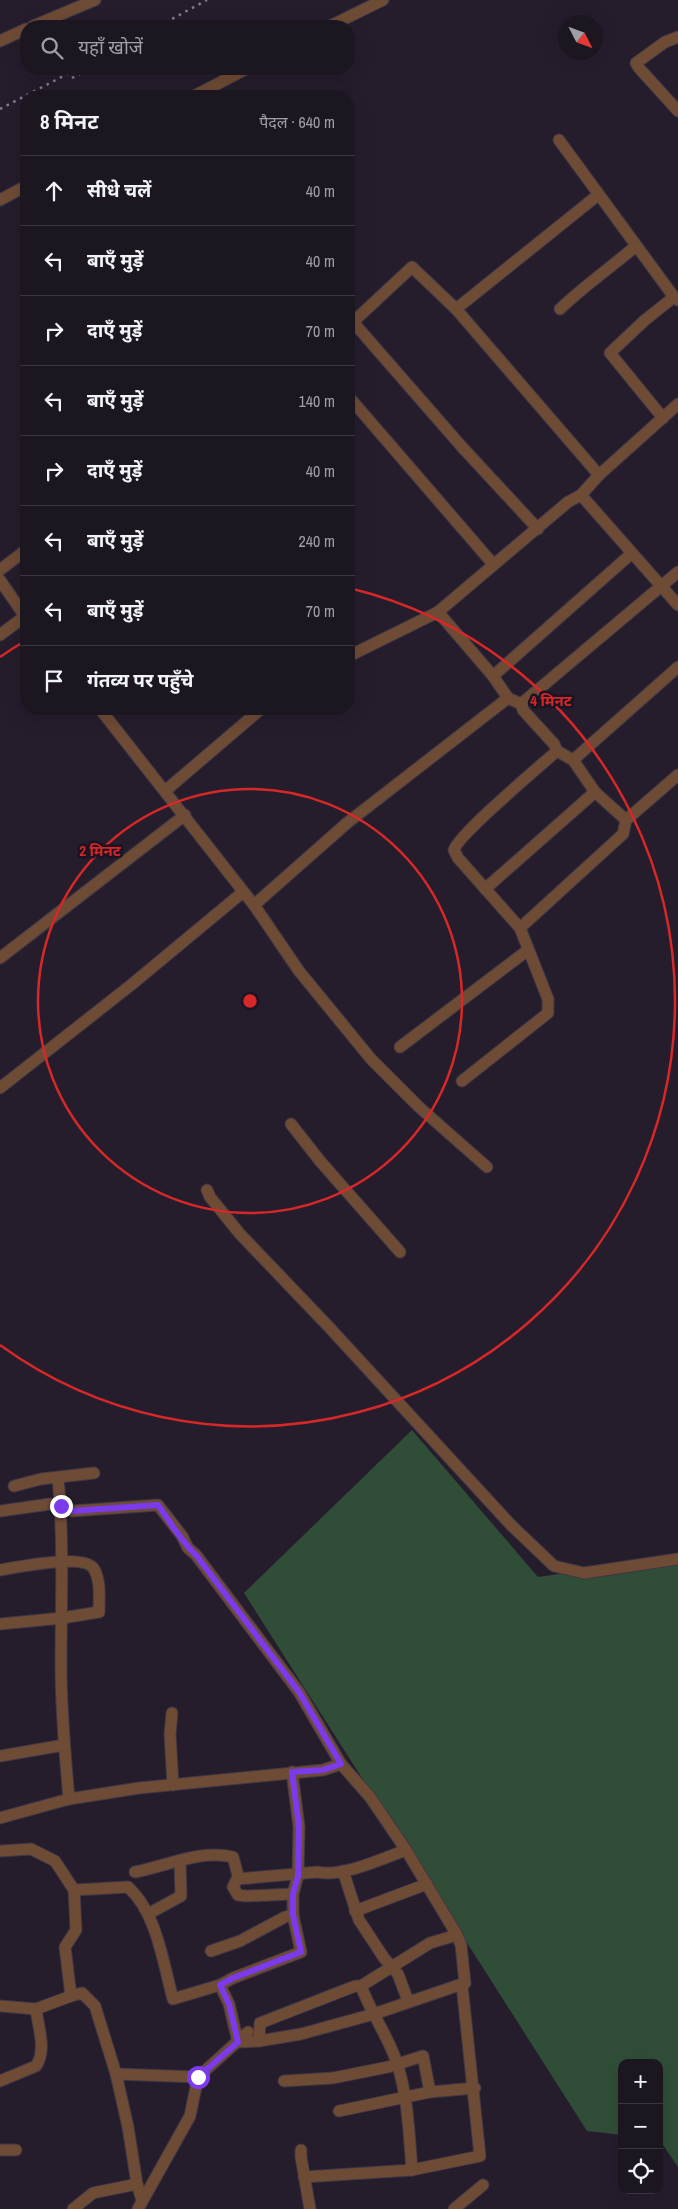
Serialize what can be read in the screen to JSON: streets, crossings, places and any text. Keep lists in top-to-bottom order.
{
  "north": "bottom right",
  "page": {
    "search": "यहाँ खोजें",
    "heading": ["8 मिनट", "पैदल · 640 m"],
    "list": [
      ["सीधे चलें", "40 m"],
      ["बाएँ मुड़ें", "40 m"],
      ["दाएँ मुड़ें", "70 m"],
      ["बाएँ मुड़ें", "140 m"],
      ["दाएँ मुड़ें", "40 m"],
      ["बाएँ मुड़ें", "240 m"],
      ["बाएँ मुड़ें", "70 m"],
      "गंतव्य पर पहुँचे"
    ],
    "map_buttons": ["+", "−"]
  },
  "rings": ["4 मिनट", "2 मिनट"]
}
